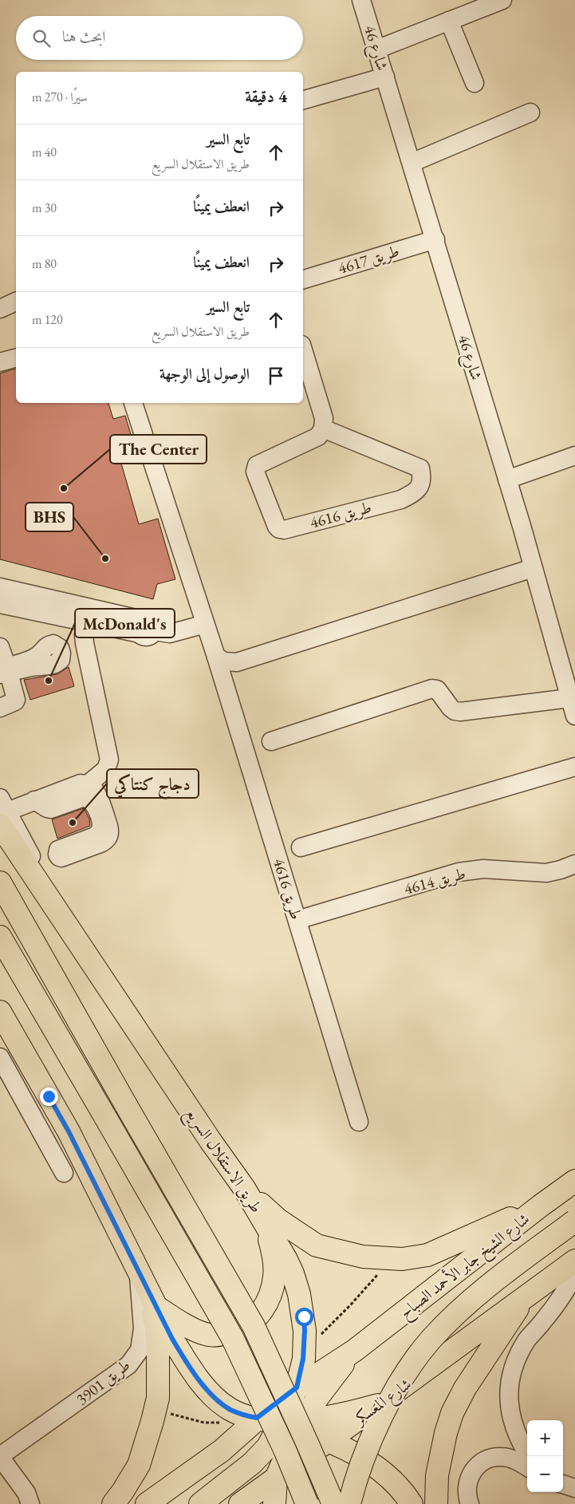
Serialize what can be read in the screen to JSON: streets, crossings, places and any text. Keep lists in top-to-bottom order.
{
  "streets": {
    "main road": ["طريق الاستقلال السريع", "شارع الشيخ جابر الأحمد الصباح", "شارع المعسكر"],
    "street": [
      "شارع 46",
      "طريق 4617",
      "طريق 4616",
      "طريق 4614",
      "طريق 3901"
    ]
  },
  "crossings": [
    ["شارع 46", "طريق 4617"],
    ["طريق 4616", "طريق 4614"]
  ],
  "places": [
    "The Center",
    "BHS",
    "McDonald's",
    "دجاج كنتاكي"
  ],
  "page": {
    "search": "ابحث هنا",
    "heading": ["4 دقيقة", "سيرًا · 270 m"],
    "list": [
      ["تابع السير", "طريق الاستقلال السريع", "40 m"],
      ["انعطف يمينًا", "30 m"],
      ["انعطف يمينًا", "80 m"],
      ["تابع السير", "طريق الاستقلال السريع", "120 m"],
      "الوصول إلى الوجهة"
    ],
    "map_buttons": ["+", "−"]
  }
}
